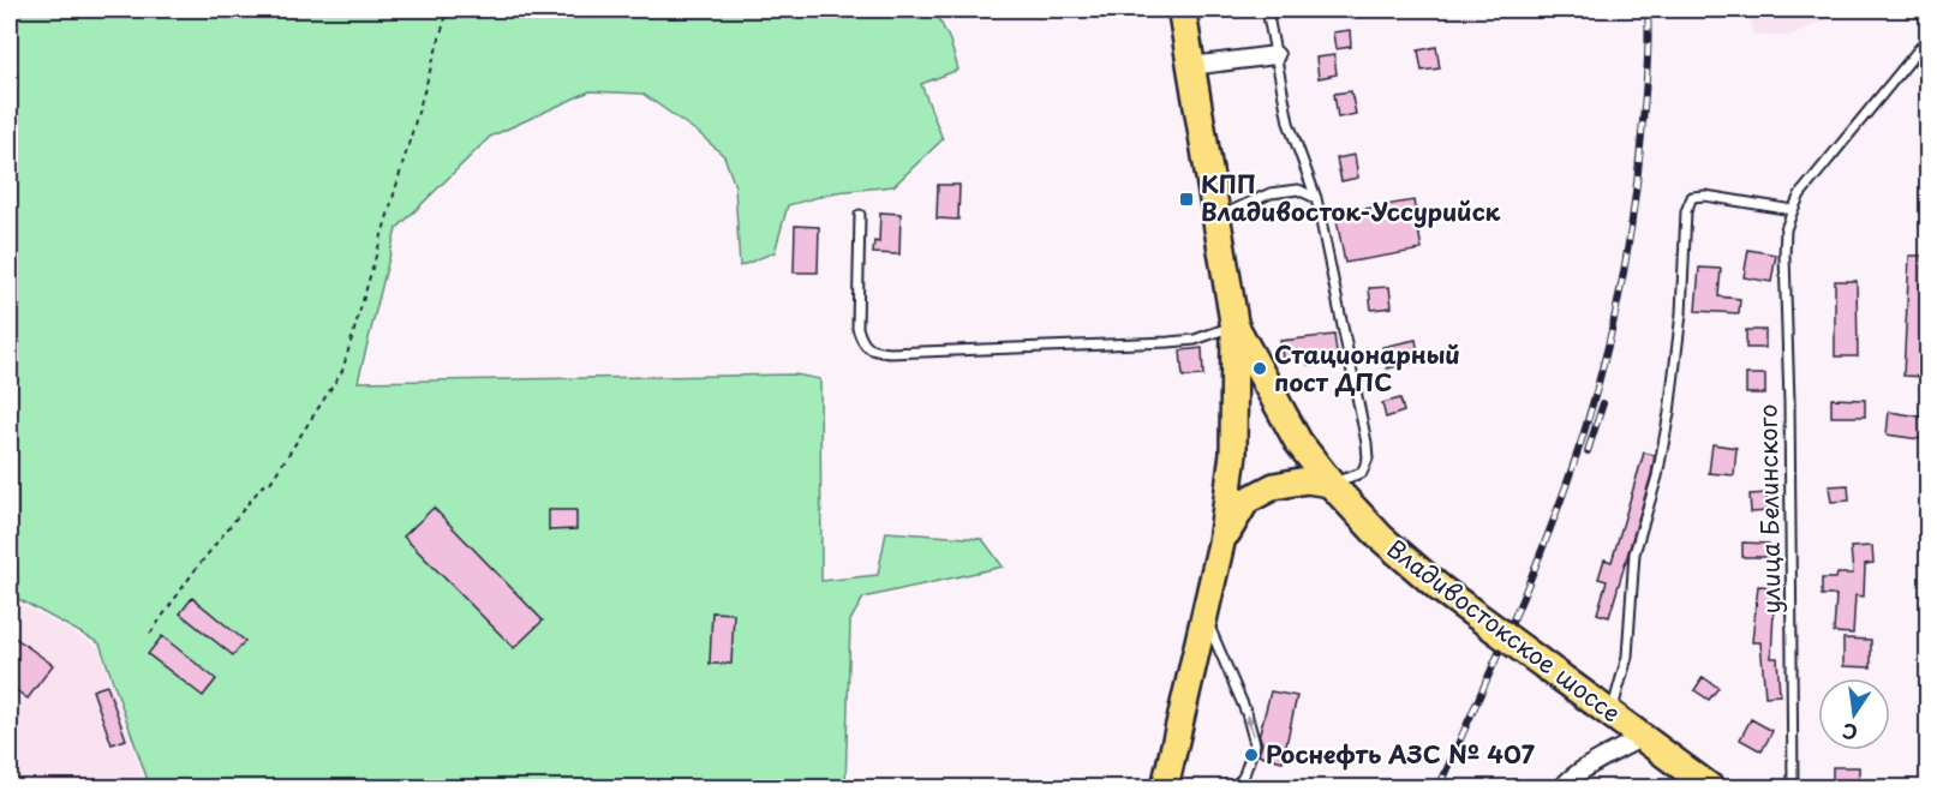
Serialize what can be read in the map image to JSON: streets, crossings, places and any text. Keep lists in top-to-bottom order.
{
  "streets": {
    "highway": ["Владивостокское шоссе"],
    "lane": ["улица Белинского"]
  },
  "places": {
    "transit": ["КПП Владивосток-Уссурийск"],
    "other": ["Стационарный пост ДПС", "Роснефть АЗС № 407"]
  },
  "north": "bottom"
}
